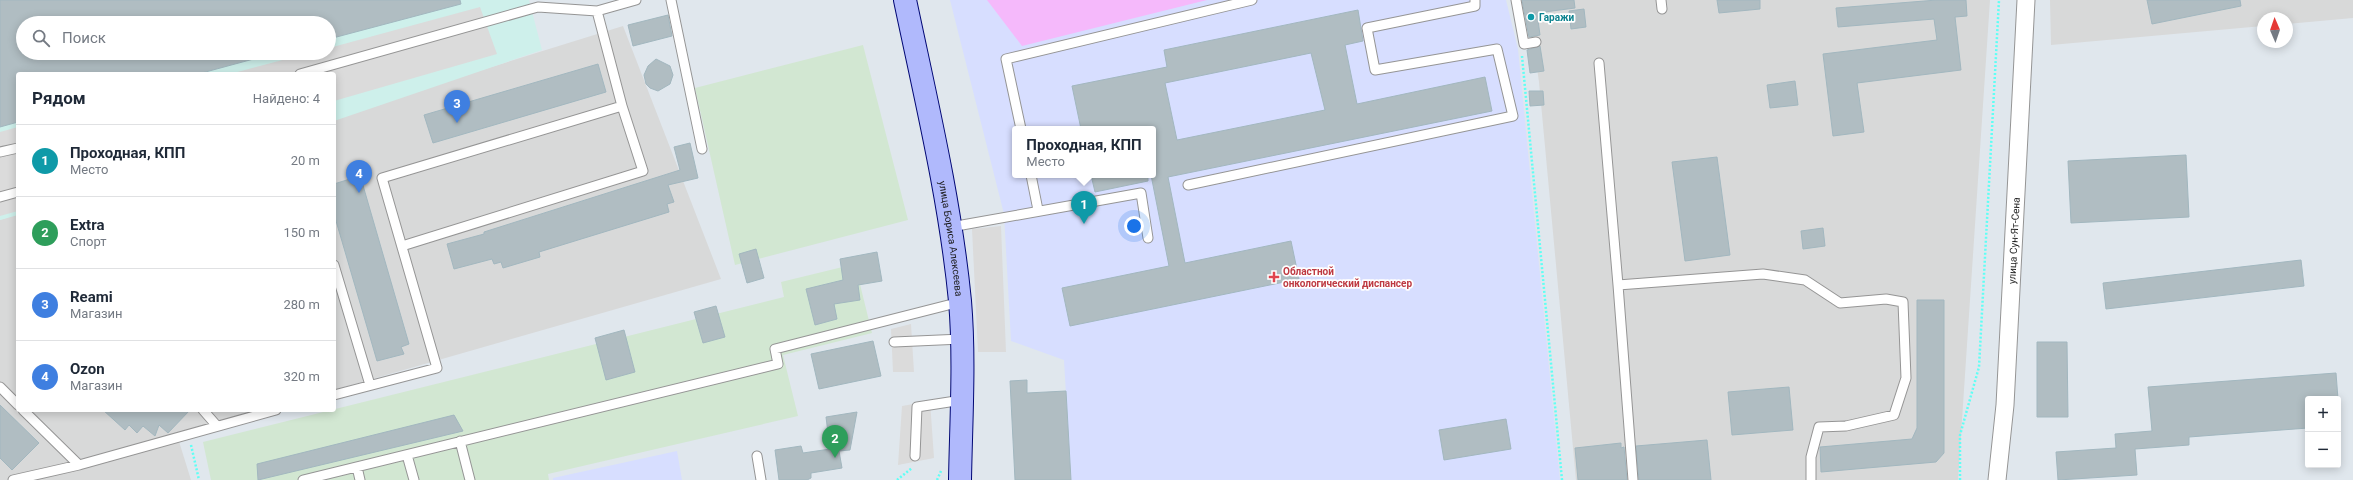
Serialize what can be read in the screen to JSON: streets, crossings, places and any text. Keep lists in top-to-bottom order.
{
  "streets": {
    "main road": ["улица Бориса Алексеева"],
    "street": ["улица Сун-Ят-Сена"]
  },
  "places": {
    "other": ["Гаражи"],
    "health": ["Областной онкологический диспансер"]
  },
  "north": "top",
  "page": {
    "search": "Поиск",
    "heading": ["Рядом", "Найдено: 4"],
    "pins": [
      "3",
      "4",
      "1",
      "2"
    ],
    "list": [
      {
        "mark": "1",
        "name": "Проходная, КПП",
        "note": "Место",
        "value": "20 m"
      },
      {
        "mark": "2",
        "name": "Extra",
        "note": "Спорт",
        "value": "150 m"
      },
      {
        "mark": "3",
        "name": "Reami",
        "note": "Магазин",
        "value": "280 m"
      },
      {
        "mark": "4",
        "name": "Ozon",
        "note": "Магазин",
        "value": "320 m"
      }
    ],
    "popup": ["Проходная, КПП", "Место"],
    "map_buttons": ["+", "−"]
  }
}
